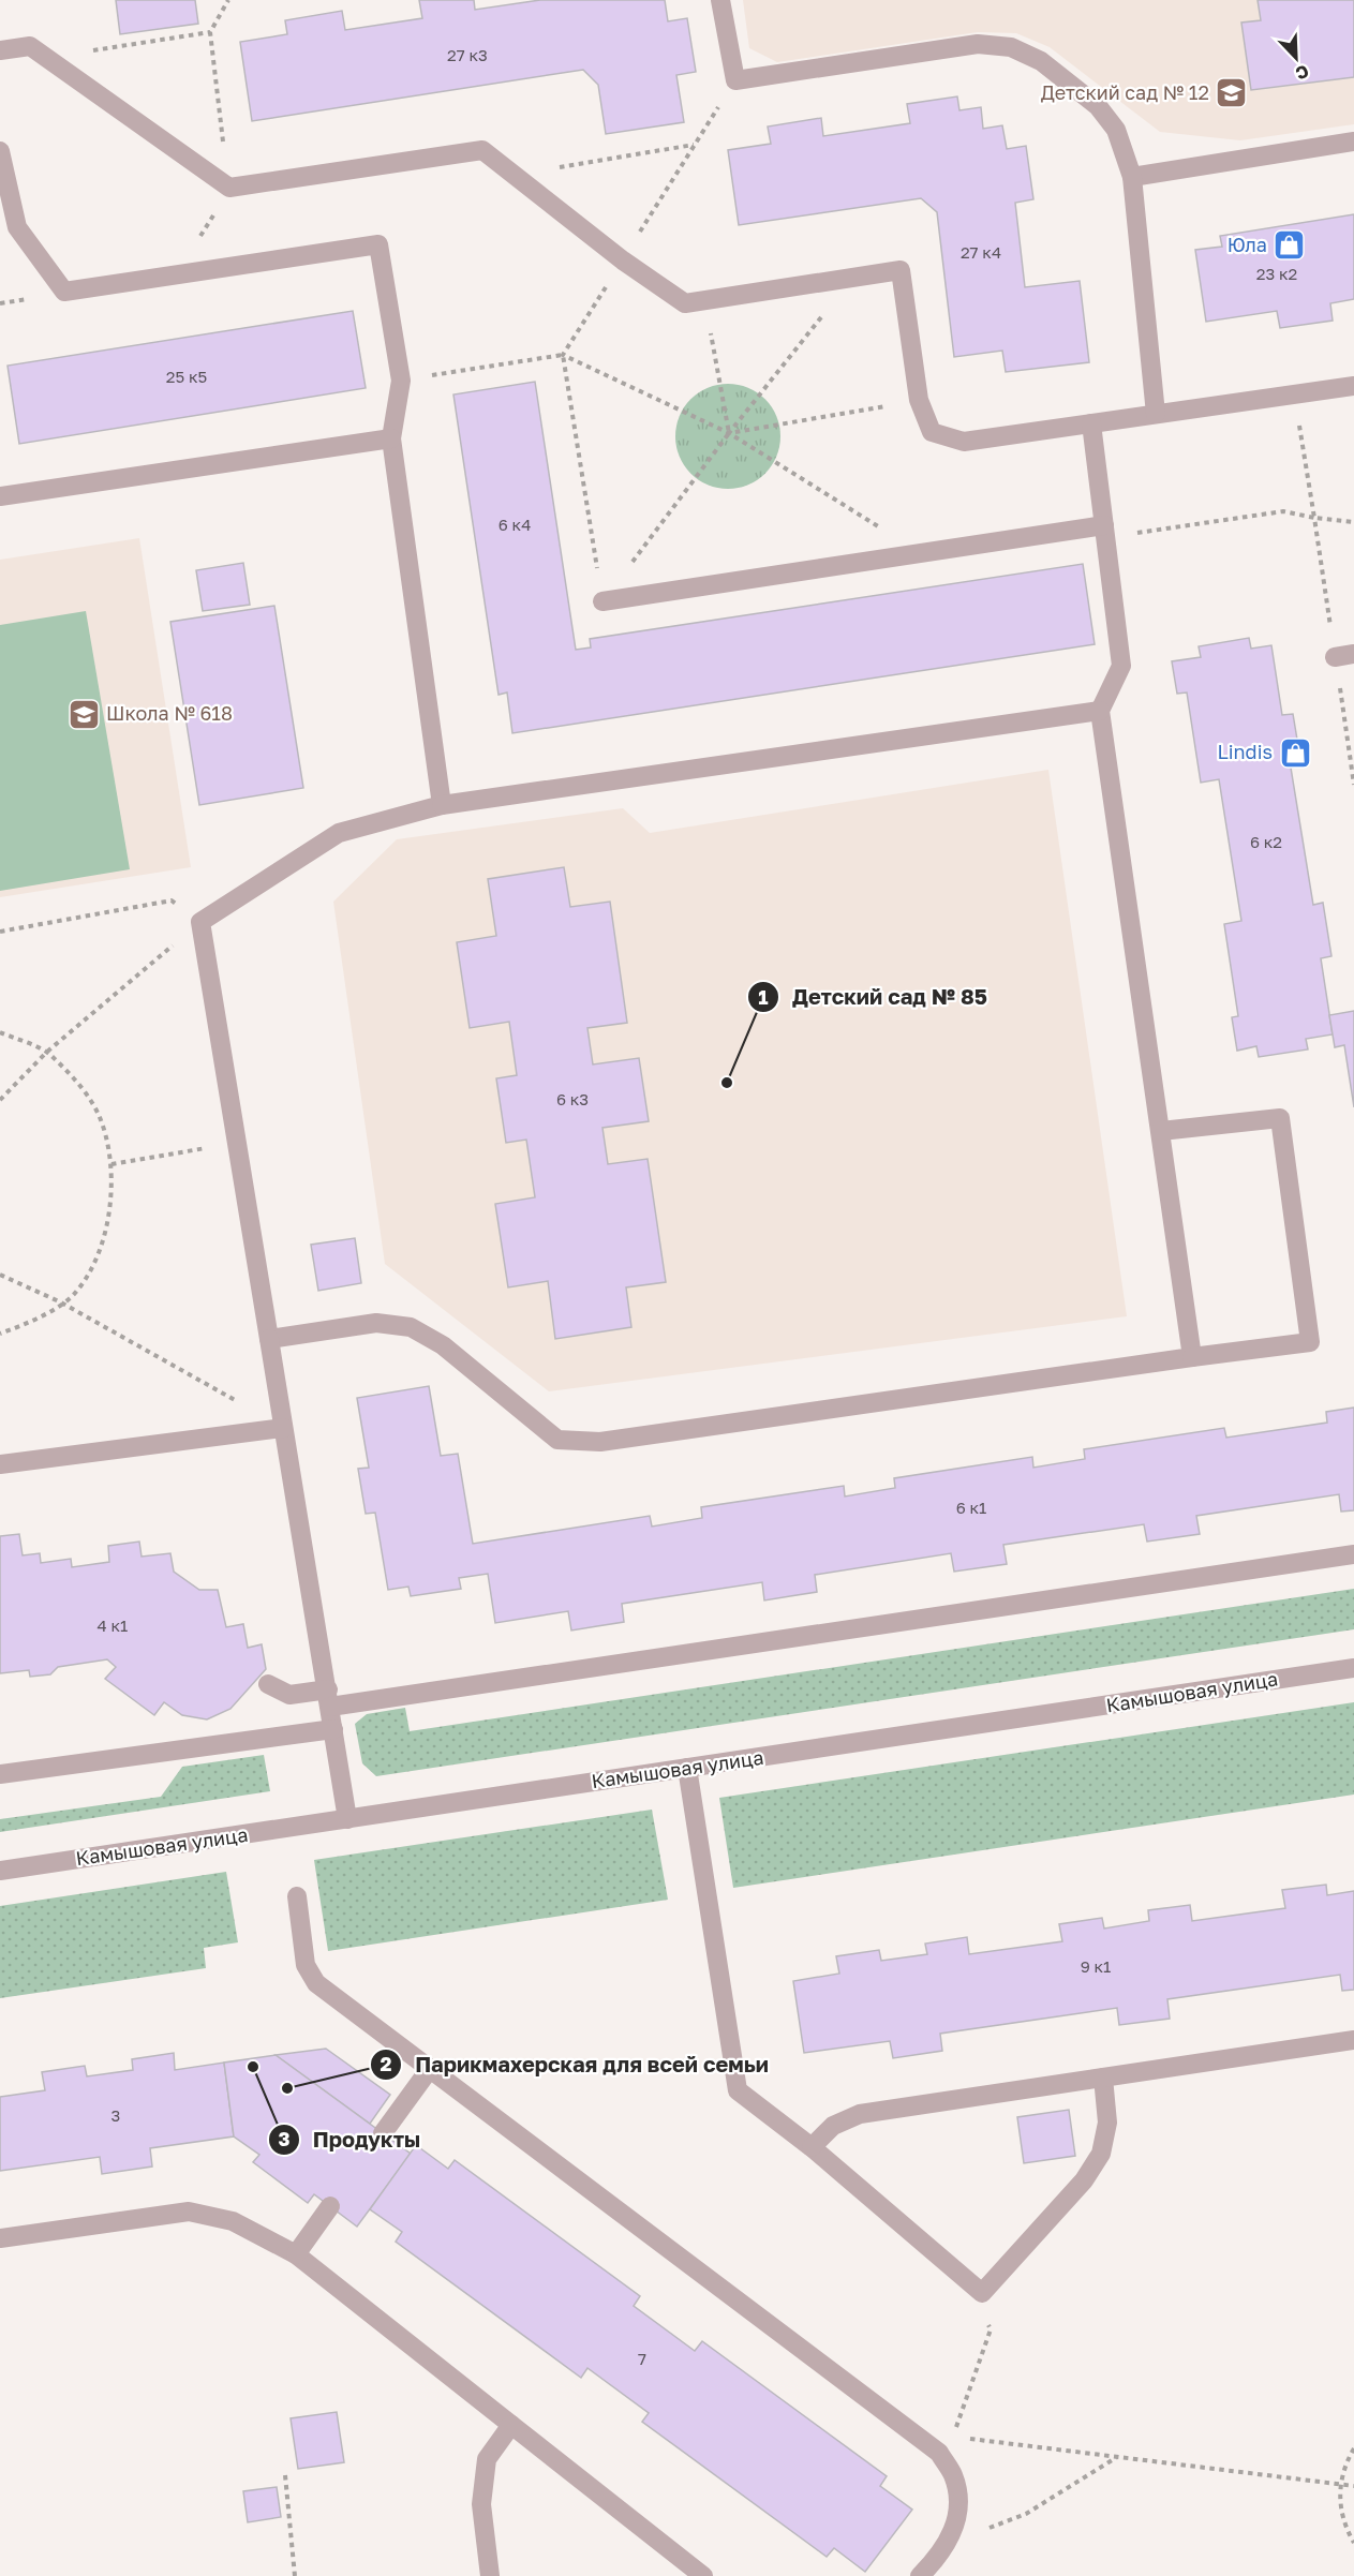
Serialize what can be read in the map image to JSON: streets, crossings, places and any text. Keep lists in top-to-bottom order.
{
  "streets": {
    "street": ["Камышовая улица"]
  },
  "places": {
    "school or university": ["Детский сад № 12", "Школа № 618"],
    "shop": ["Юла", "Lindis"],
    "other": ["Детский сад № 85", "Продукты", "Парикмахерская для всей семьи"]
  },
  "house_numbers": [
    "27 к3",
    "27 к4",
    "23 к2",
    "25 к5",
    "6 к4",
    "6 к2",
    "6 к3",
    "6 к1",
    "4 к1",
    "9 к1",
    "3",
    "7"
  ],
  "north": "bottom right"
}
